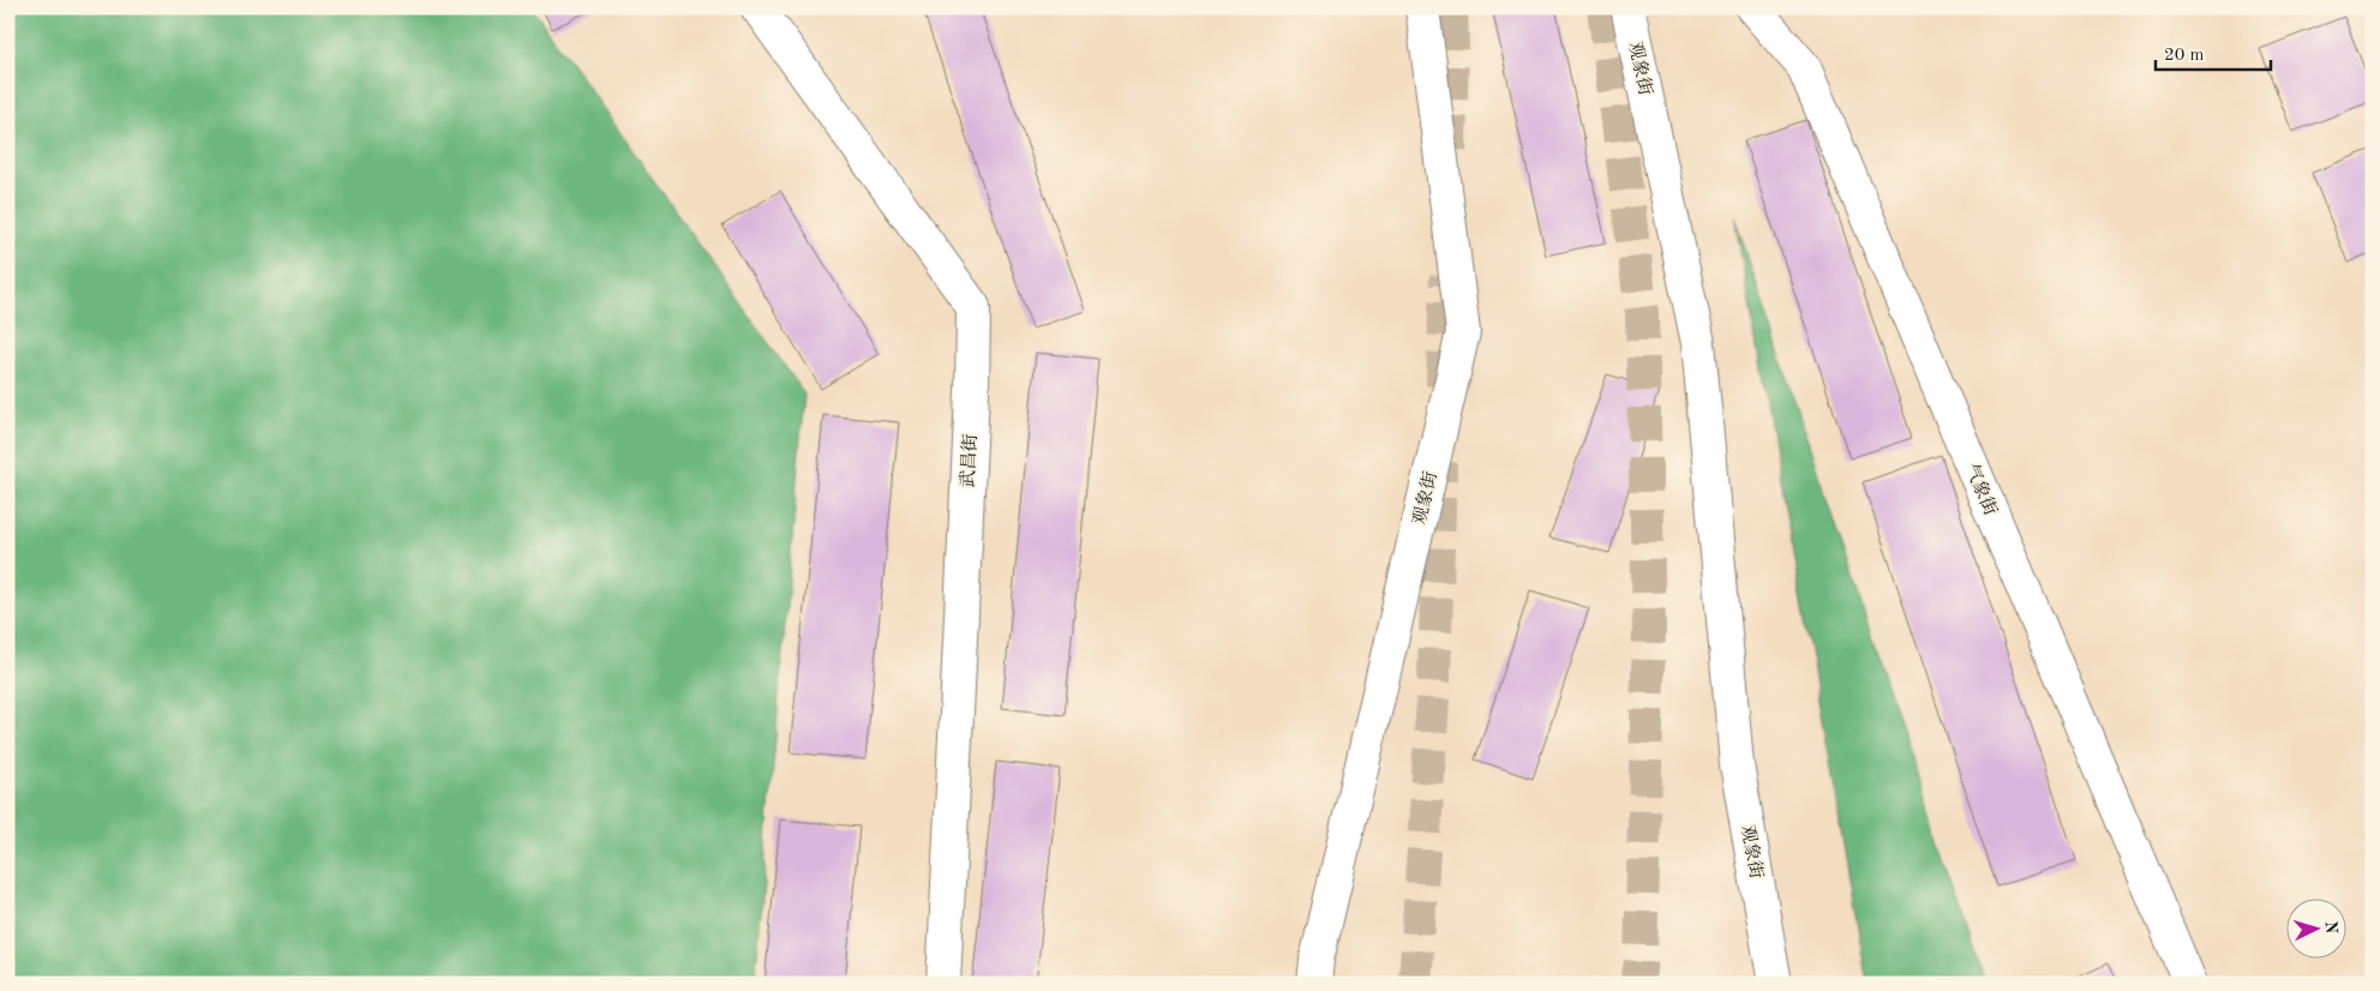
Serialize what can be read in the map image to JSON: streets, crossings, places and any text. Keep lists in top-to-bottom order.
{
  "streets": {
    "street": ["观象街", "武昌街", "气象街"]
  },
  "scale_bar": "20 m",
  "north": "right"
}
